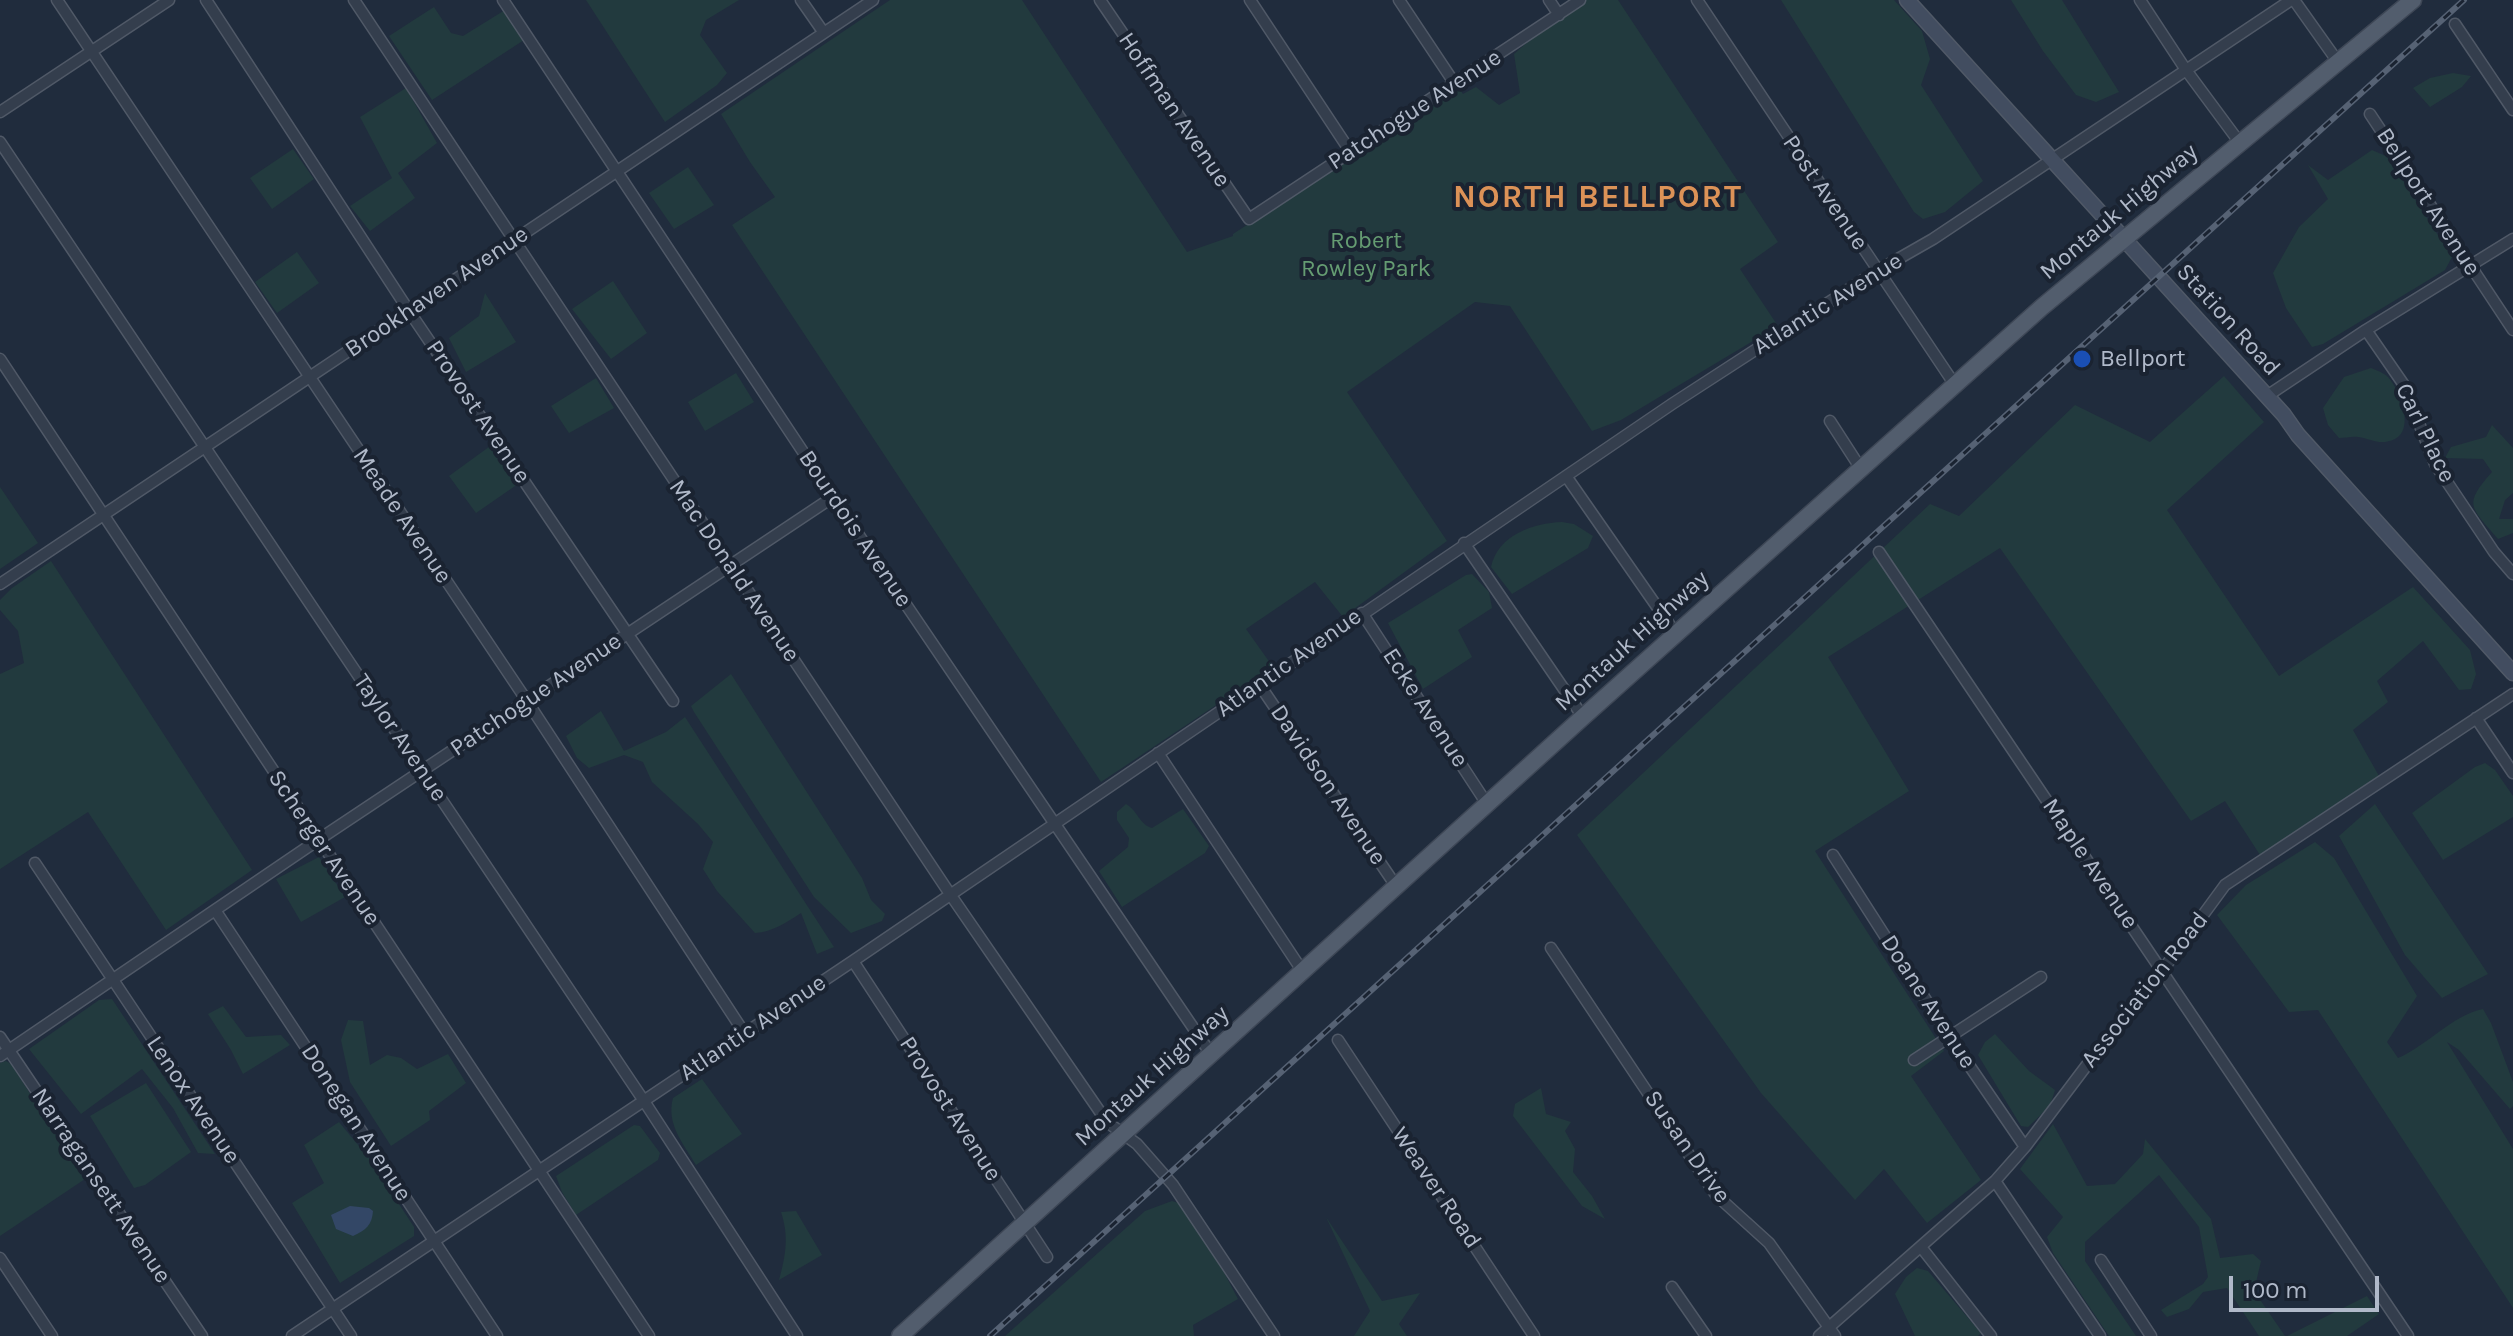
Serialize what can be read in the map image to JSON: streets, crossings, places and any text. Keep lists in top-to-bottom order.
{
  "streets": {
    "main road": ["Montauk Highway", "Station Road"],
    "street": [
      "Hoffman Avenue",
      "Patchogue Avenue",
      "Post Avenue",
      "Bellport Avenue",
      "Brookhaven Avenue",
      "Atlantic Avenue",
      "Provost Avenue",
      "Carl Place",
      "Meade Avenue",
      "Bourdois Avenue",
      "Mac Donald Avenue",
      "Ecke Avenue",
      "Taylor Avenue",
      "Davidson Avenue",
      "Scherger Avenue",
      "Maple Avenue",
      "Association Road",
      "Doane Avenue",
      "Lenox Avenue",
      "Donegan Avenue",
      "Susan Drive",
      "Narragansett Avenue",
      "Weaver Road"
    ]
  },
  "crossings": [
    ["Hoffman Avenue", "Patchogue Avenue"],
    ["Patchogue Avenue", "Provost Avenue"],
    ["Patchogue Avenue", "Meade Avenue"],
    ["Patchogue Avenue", "Bourdois Avenue"],
    ["Patchogue Avenue", "Mac Donald Avenue"],
    ["Patchogue Avenue", "Taylor Avenue"],
    ["Patchogue Avenue", "Scherger Avenue"],
    ["Patchogue Avenue", "Lenox Avenue"],
    ["Patchogue Avenue", "Donegan Avenue"],
    ["Patchogue Avenue", "Narragansett Avenue"],
    ["Post Avenue", "Montauk Highway"],
    ["Post Avenue", "Atlantic Avenue"],
    ["Montauk Highway", "Station Road"],
    ["Montauk Highway", "Provost Avenue"],
    ["Montauk Highway", "Bourdois Avenue"],
    ["Montauk Highway", "Mac Donald Avenue"],
    ["Montauk Highway", "Ecke Avenue"],
    ["Montauk Highway", "Davidson Avenue"],
    ["Brookhaven Avenue", "Provost Avenue"],
    ["Brookhaven Avenue", "Meade Avenue"],
    ["Brookhaven Avenue", "Bourdois Avenue"],
    ["Brookhaven Avenue", "Mac Donald Avenue"],
    ["Brookhaven Avenue", "Taylor Avenue"],
    ["Brookhaven Avenue", "Scherger Avenue"],
    ["Atlantic Avenue", "Station Road"],
    ["Atlantic Avenue", "Provost Avenue"],
    ["Atlantic Avenue", "Meade Avenue"],
    ["Atlantic Avenue", "Bourdois Avenue"],
    ["Atlantic Avenue", "Mac Donald Avenue"],
    ["Atlantic Avenue", "Ecke Avenue"],
    ["Atlantic Avenue", "Taylor Avenue"],
    ["Atlantic Avenue", "Davidson Avenue"],
    ["Atlantic Avenue", "Scherger Avenue"],
    ["Atlantic Avenue", "Lenox Avenue"],
    ["Atlantic Avenue", "Donegan Avenue"],
    ["Maple Avenue", "Association Road"],
    ["Association Road", "Doane Avenue"],
    ["Association Road", "Susan Drive"]
  ],
  "districts": ["NORTH BELLPORT"],
  "parks": ["Robert Rowley Park"],
  "places": ["Bellport"],
  "scale_bar": "100 m"
}
